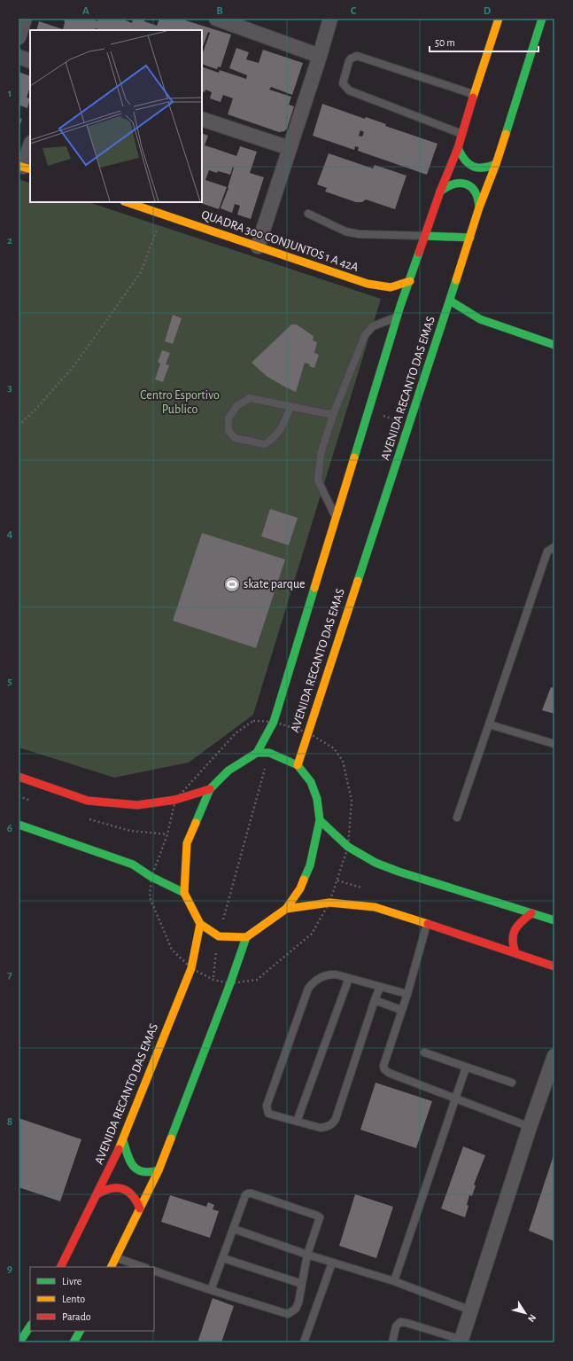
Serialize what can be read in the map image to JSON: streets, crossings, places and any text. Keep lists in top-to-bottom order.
{
  "streets": {
    "main road": ["QUADRA 300 CONJUNTOS 1 A 42A", "AVENIDA RECANTO DAS EMAS"]
  },
  "crossings": [
    ["QUADRA 300 CONJUNTOS 1 A 42A", "AVENIDA RECANTO DAS EMAS"]
  ],
  "parks": ["Centro Esportivo Publico"],
  "places": {
    "sports": ["skate parque"]
  },
  "legend": ["Livre", "Lento", "Parado"],
  "scale_bar": "50 m",
  "north": "bottom right",
  "grid": {
    "columns": [
      "A",
      "B",
      "C",
      "D"
    ],
    "rows": [
      "1",
      "2",
      "3",
      "4",
      "5",
      "6",
      "7",
      "8",
      "9"
    ]
  }
}
